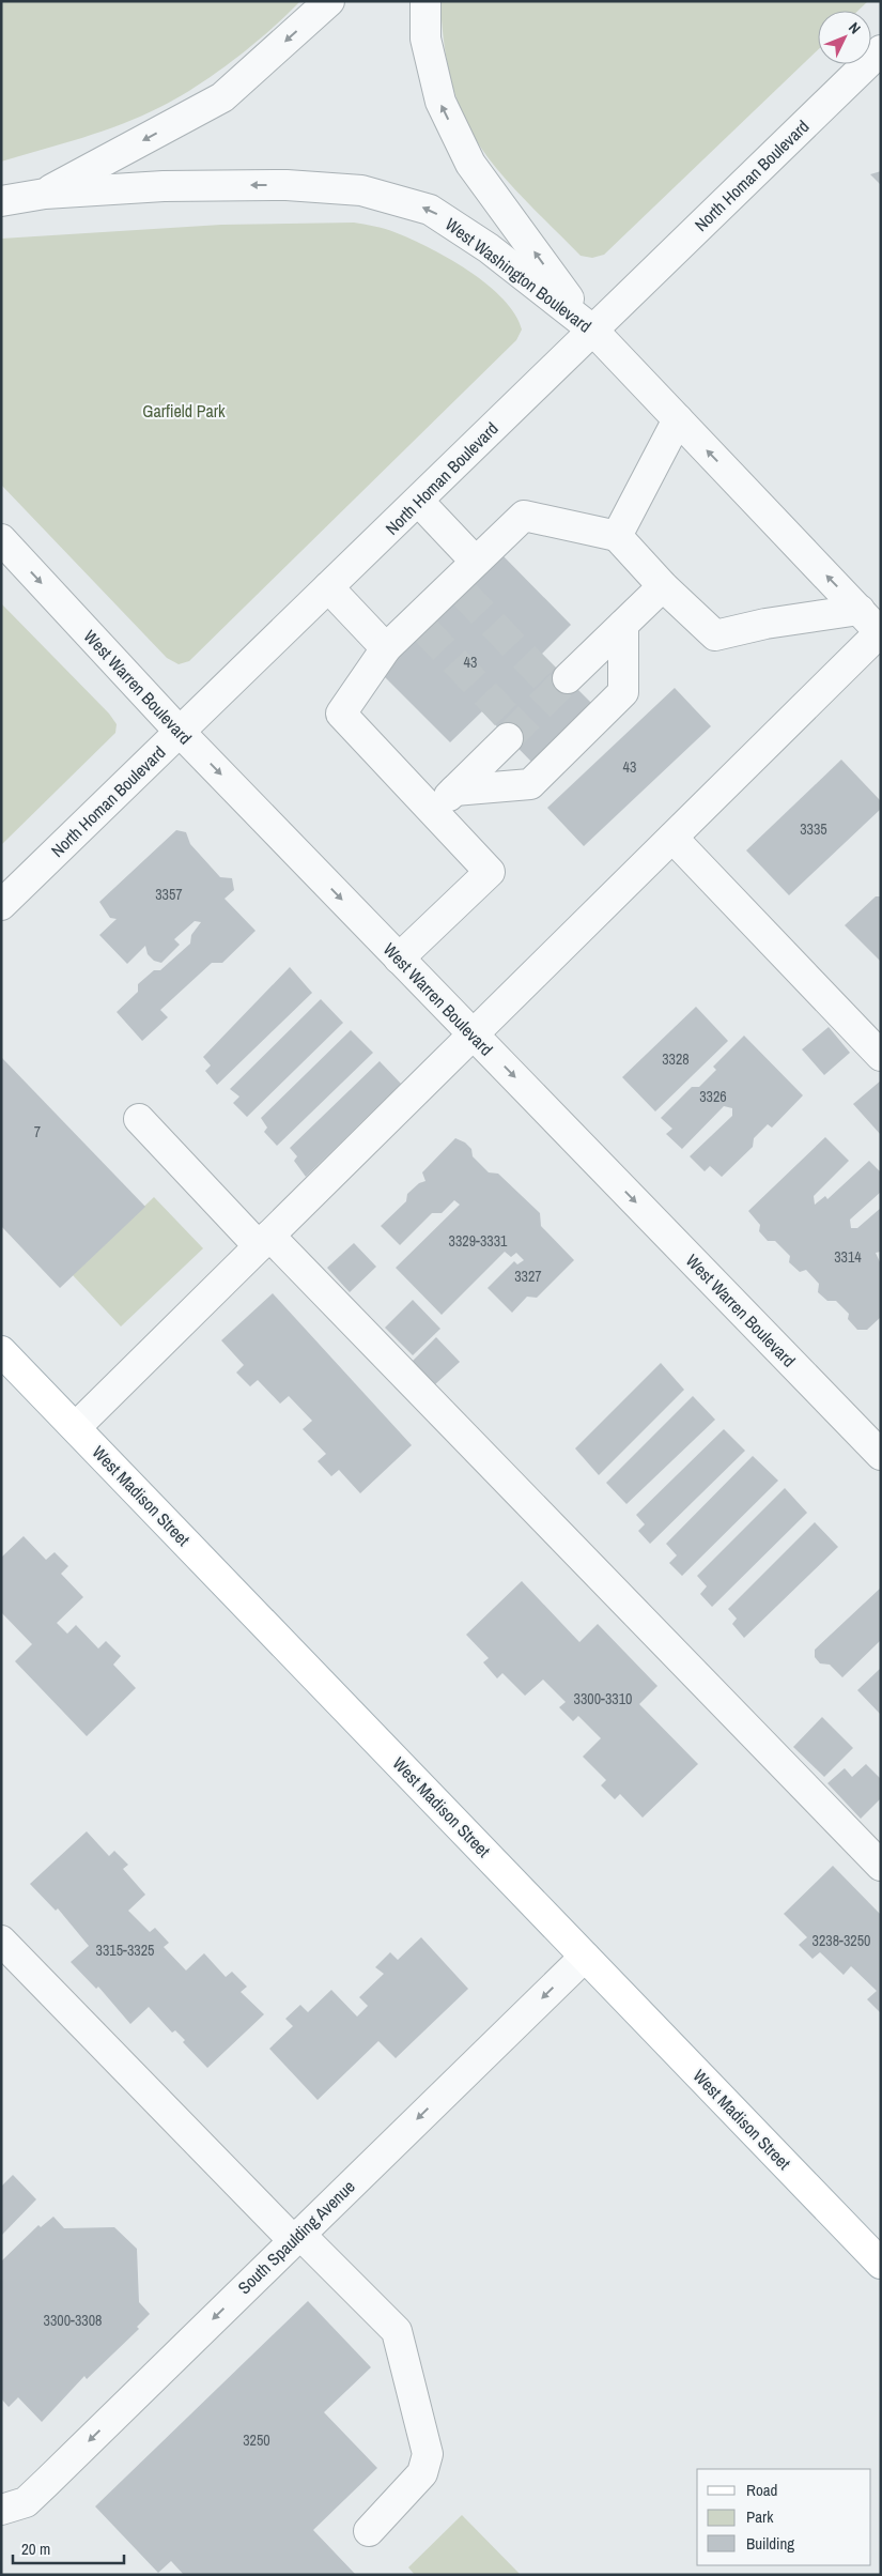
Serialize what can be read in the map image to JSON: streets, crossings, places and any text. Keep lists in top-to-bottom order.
{
  "streets": {
    "main road": ["West Madison Street"],
    "street": [
      "North Homan Boulevard",
      "West Washington Boulevard",
      "West Warren Boulevard",
      "South Spaulding Avenue"
    ]
  },
  "crossings": [
    ["North Homan Boulevard", "West Washington Boulevard"],
    ["North Homan Boulevard", "West Warren Boulevard"],
    ["West Madison Street", "South Spaulding Avenue"]
  ],
  "one_way": ["West Washington Boulevard", "West Warren Boulevard", "South Spaulding Avenue"],
  "parks": ["Garfield Park"],
  "house_numbers": [
    "43",
    "43",
    "3335",
    "3357",
    "3328",
    "3326",
    "7",
    "3329-3331",
    "3314",
    "3327",
    "3300-3310",
    "3238-3250",
    "3315-3325",
    "3300-3308",
    "3250"
  ],
  "legend": ["Road", "Park", "Building"],
  "scale_bar": "20 m",
  "north": "top right"
}
